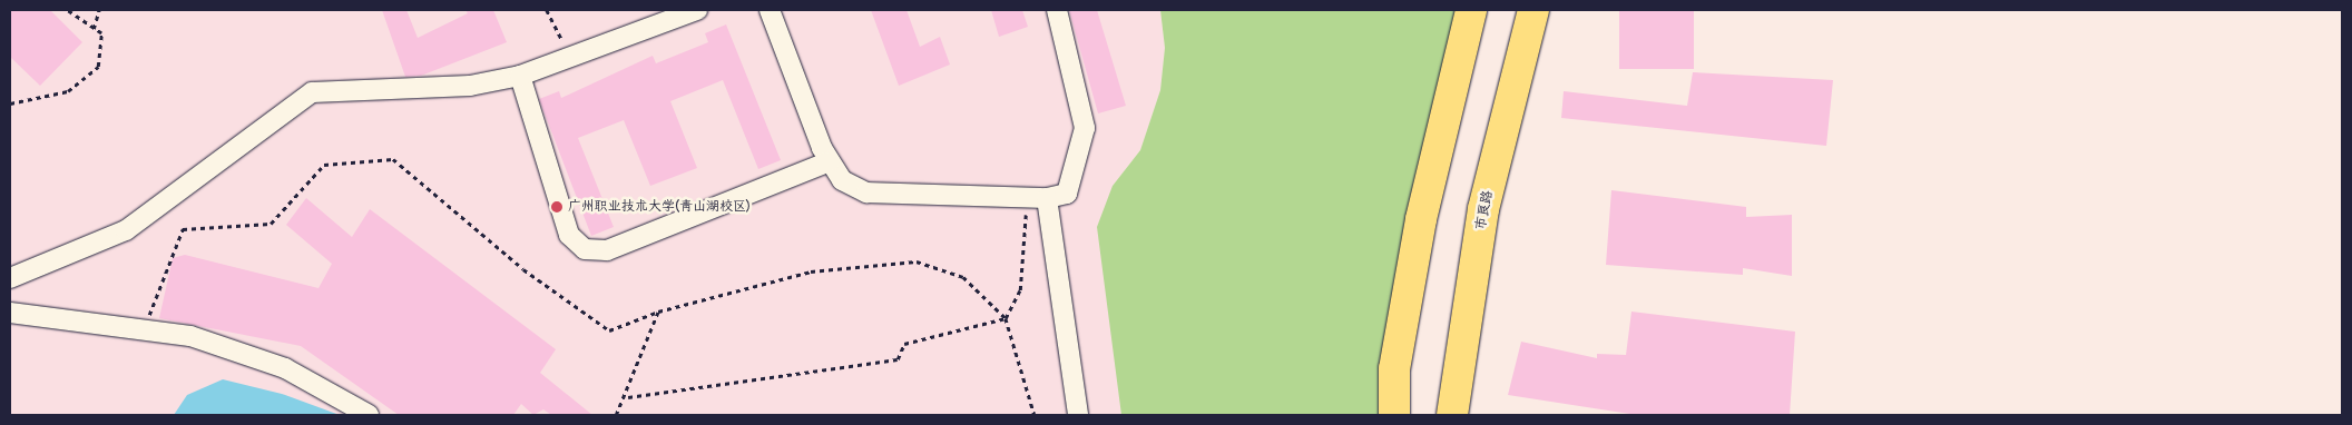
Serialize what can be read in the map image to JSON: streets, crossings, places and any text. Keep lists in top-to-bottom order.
{
  "streets": {
    "highway": ["市良路"]
  },
  "places": ["广州职业技术大学(青山湖校区)"]
}
